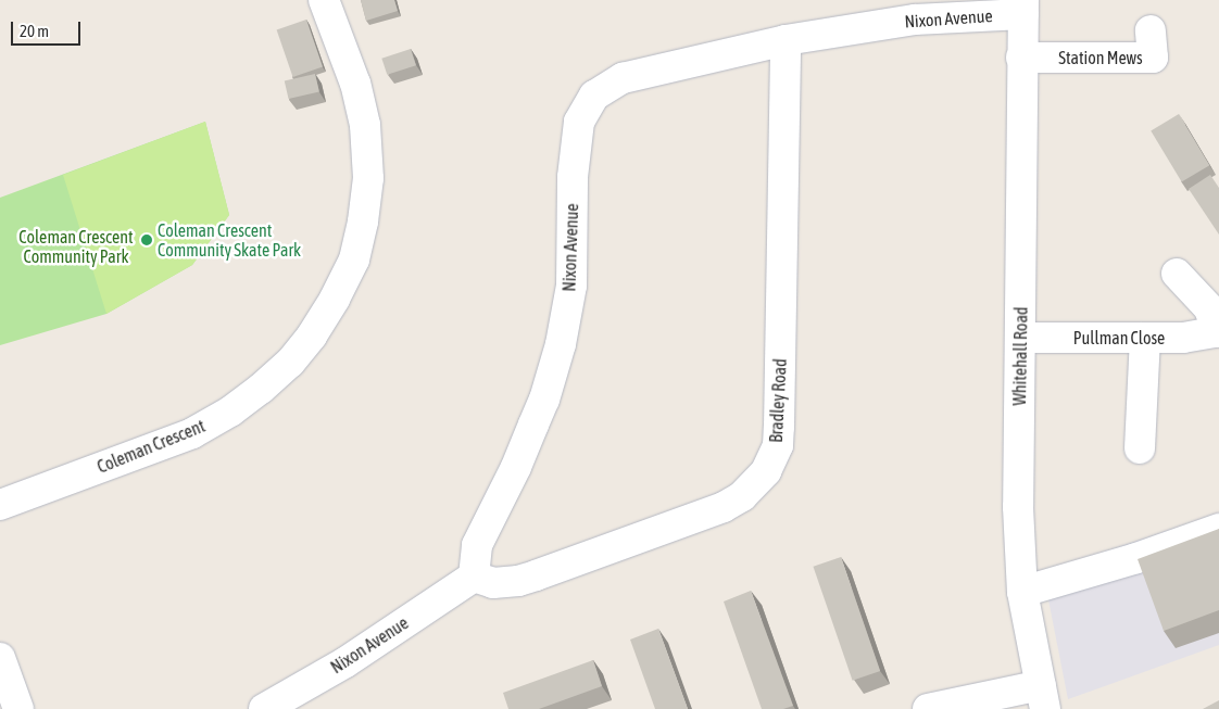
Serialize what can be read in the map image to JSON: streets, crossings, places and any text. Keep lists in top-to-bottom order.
{
  "streets": {
    "street": [
      "Nixon Avenue",
      "Station Mews",
      "Pullman Close",
      "Whitehall Road",
      "Bradley Road",
      "Coleman Crescent"
    ]
  },
  "crossings": [
    ["Nixon Avenue", "Whitehall Road"],
    ["Nixon Avenue", "Bradley Road"],
    ["Station Mews", "Whitehall Road"],
    ["Pullman Close", "Whitehall Road"]
  ],
  "parks": ["Coleman Crescent Community Park"],
  "places": ["Coleman Crescent Community Skate Park"],
  "scale_bar": "20 m"
}
